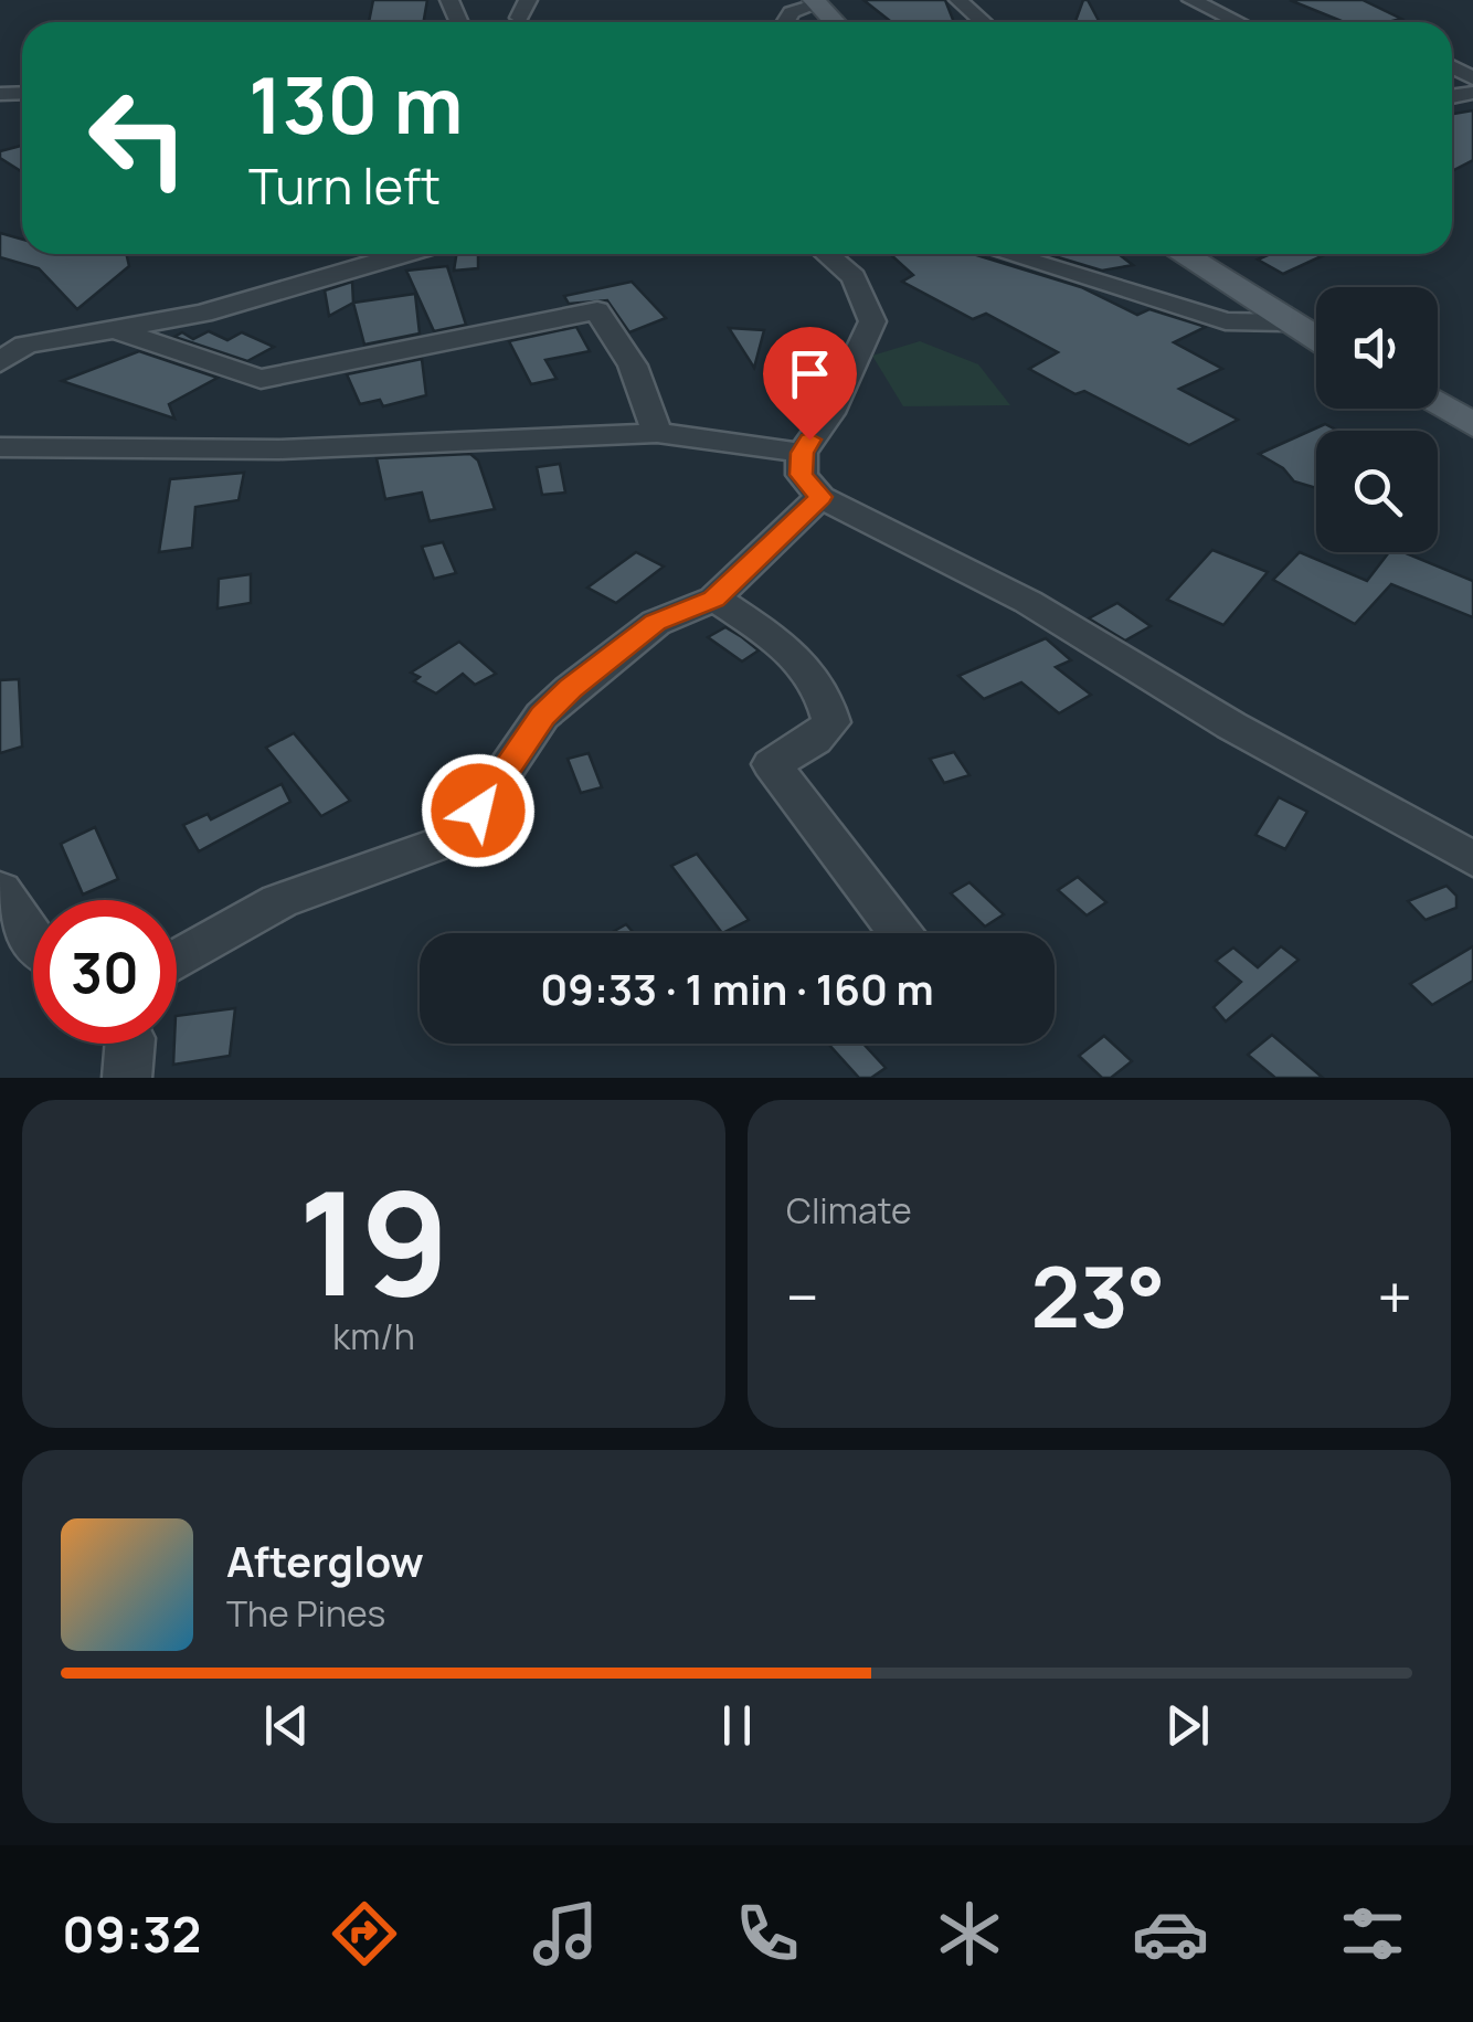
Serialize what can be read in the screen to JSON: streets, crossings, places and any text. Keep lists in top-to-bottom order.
{
  "page": {
    "turn": ["130 m", "Turn left"],
    "limit": "30",
    "trip": "09:33 · 1 min · 160 m",
    "tile": [
      ["19", "km/h"],
      "Climate"
    ],
    "heat": ["−", "23°", "+"],
    "song": ["Afterglow", "The Pines"],
    "tabs": "09:32"
  }
}
